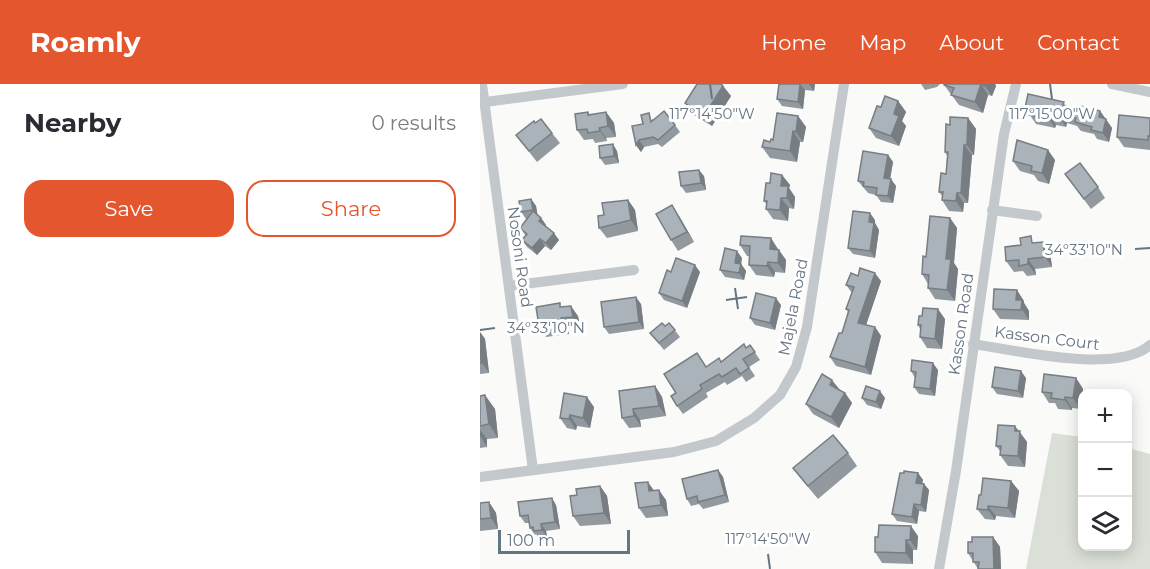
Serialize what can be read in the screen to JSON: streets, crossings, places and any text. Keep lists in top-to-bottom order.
{
  "streets": {
    "street": [
      "Nosoni Road",
      "Majela Road",
      "Kasson Road",
      "Kasson Court"
    ]
  },
  "crossings": [
    ["Nosoni Road", "Majela Road"],
    ["Kasson Road", "Kasson Court"]
  ],
  "scale_bar": "100 m",
  "page": {
    "header": "Roamly",
    "nav": [
      "Home",
      "Map",
      "About",
      "Contact"
    ],
    "heading": ["Nearby", "0 results"],
    "buttons": ["Save", "Share"],
    "map_buttons": ["+", "−"],
    "scale": "100 m"
  },
  "coordinates": ["117°14'50\"W", "117°15'00\"W", "34°33'10\"N"]
}
